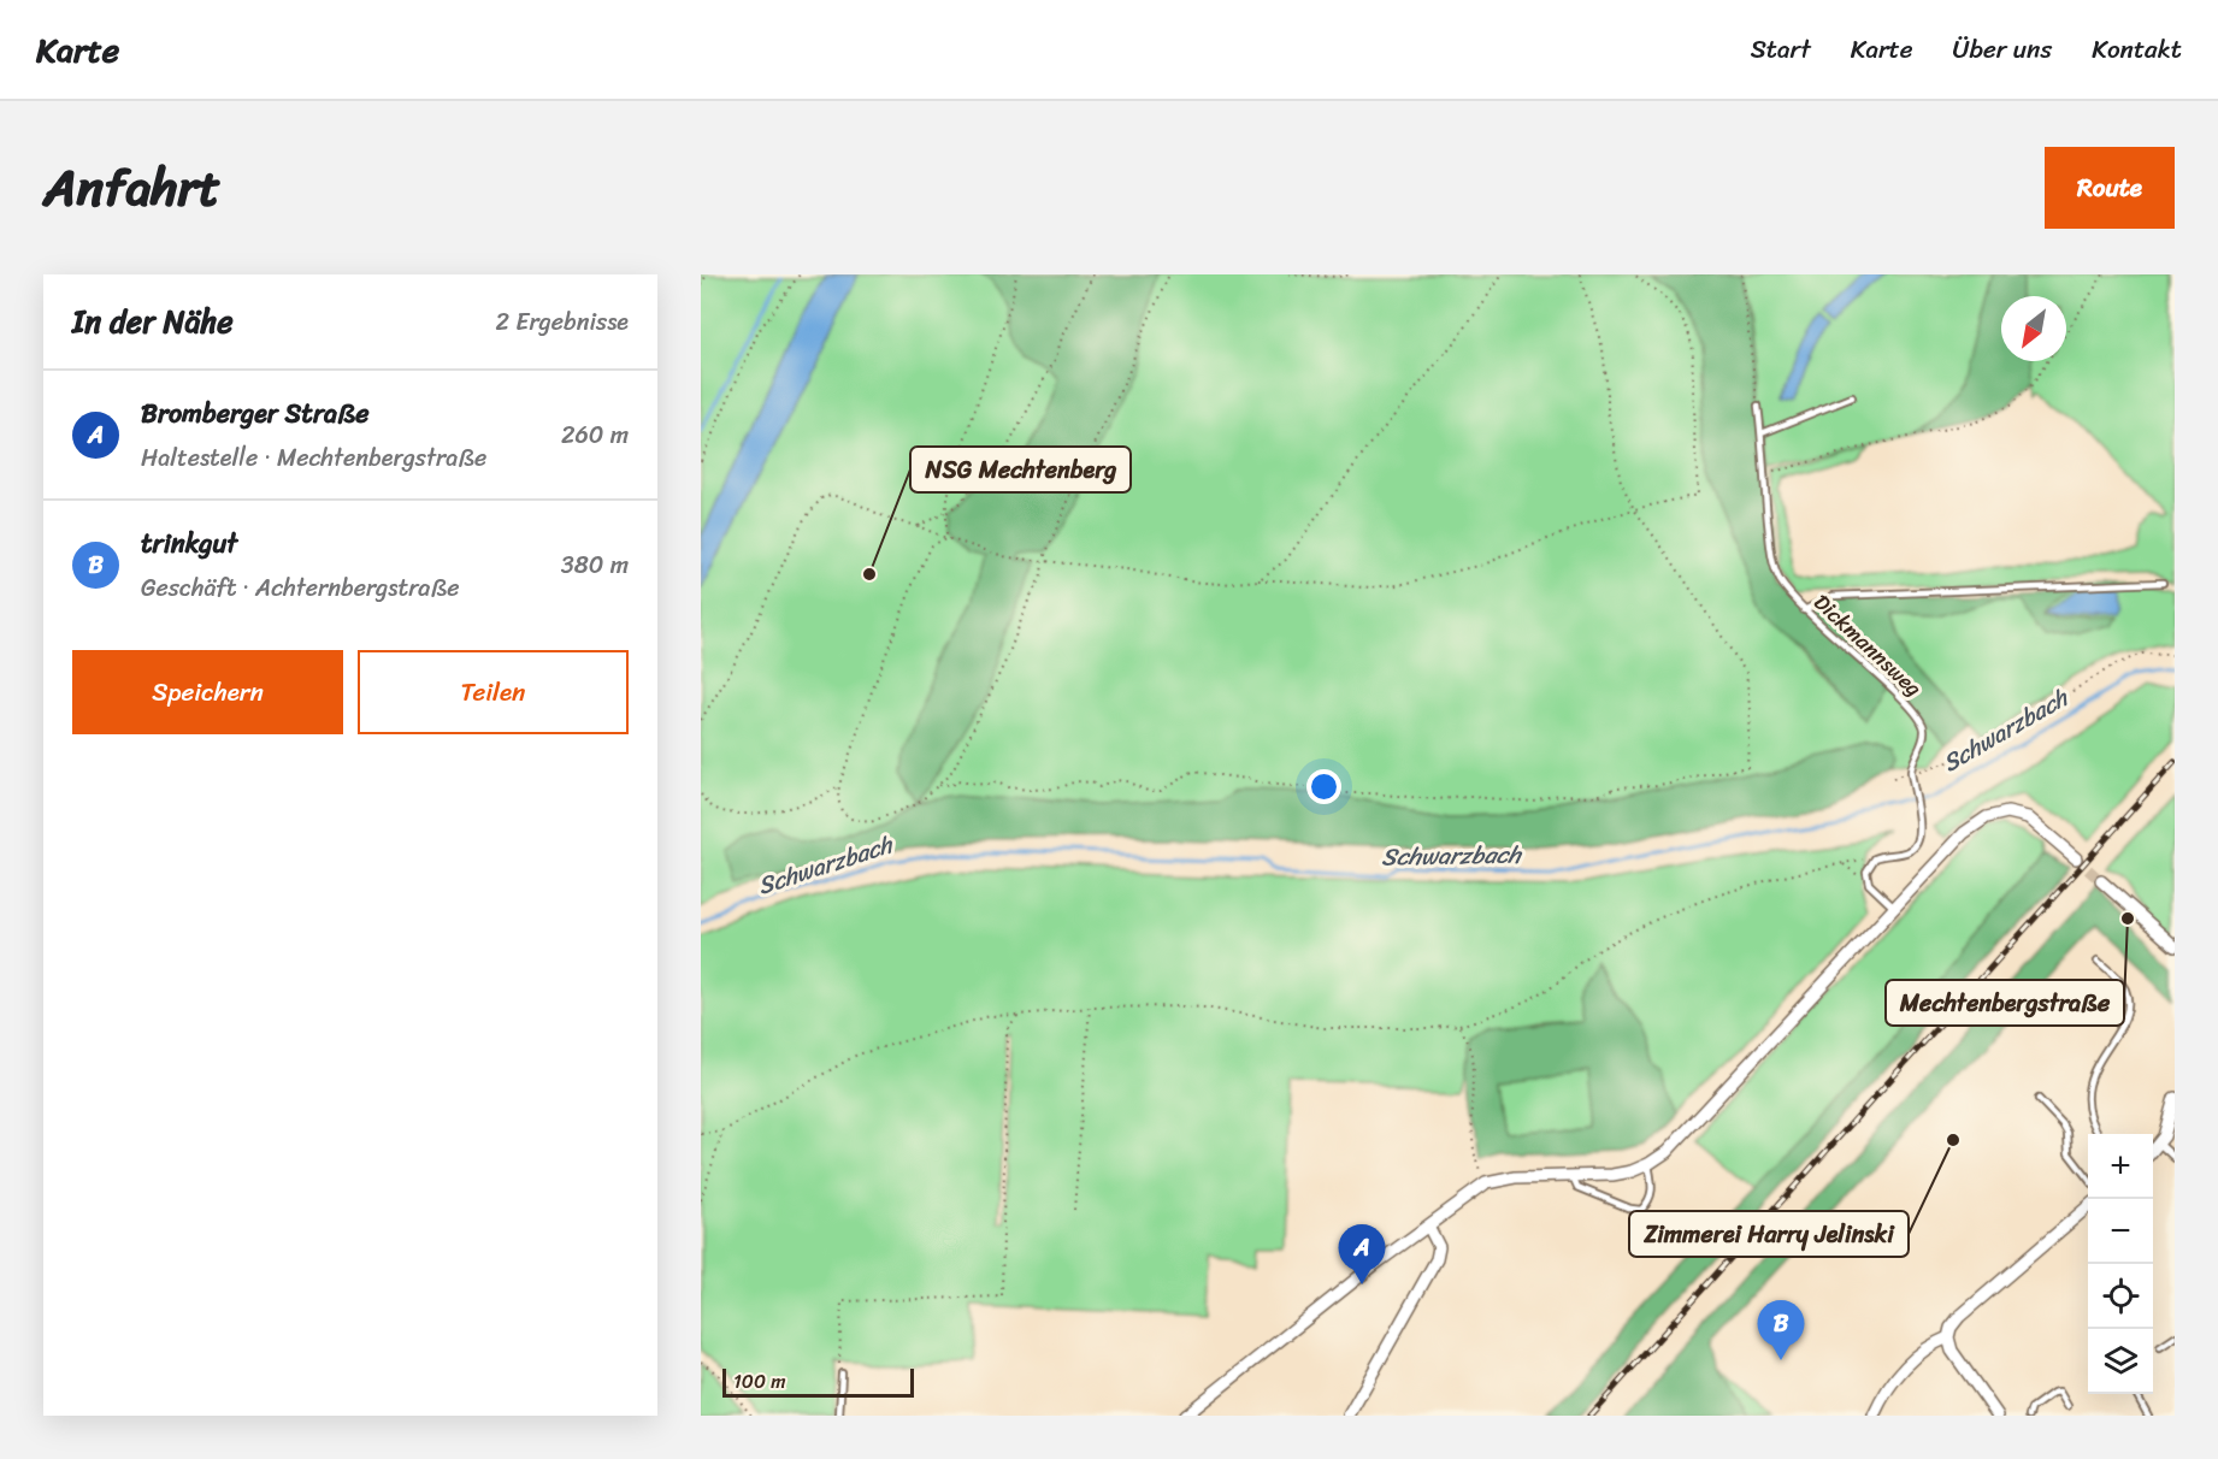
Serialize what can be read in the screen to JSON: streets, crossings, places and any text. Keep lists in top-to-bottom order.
{
  "streets": {
    "lane": ["Dickmannsweg"]
  },
  "water": ["Schwarzbach"],
  "places": ["NSG Mechtenberg", "Mechtenbergstraße", "Zimmerei Harry Jelinski"],
  "scale_bar": "100 m",
  "north": "bottom left",
  "page": {
    "header": "Karte",
    "nav": [
      "Start",
      "Karte",
      "Über uns",
      "Kontakt"
    ],
    "title": "Anfahrt",
    "buttons": [
      "Route",
      ["Speichern", "Teilen"]
    ],
    "heading": ["In der Nähe", "2 Ergebnisse"],
    "list": [
      {
        "mark": "A",
        "name": "Bromberger Straße",
        "note": "Haltestelle · Mechtenbergstraße",
        "value": "260 m"
      },
      {
        "mark": "B",
        "name": "trinkgut",
        "note": "Geschäft · Achternbergstraße",
        "value": "380 m"
      }
    ],
    "map_buttons": ["+", "−"],
    "pins": ["A", "B"],
    "scale": "100 m"
  }
}
